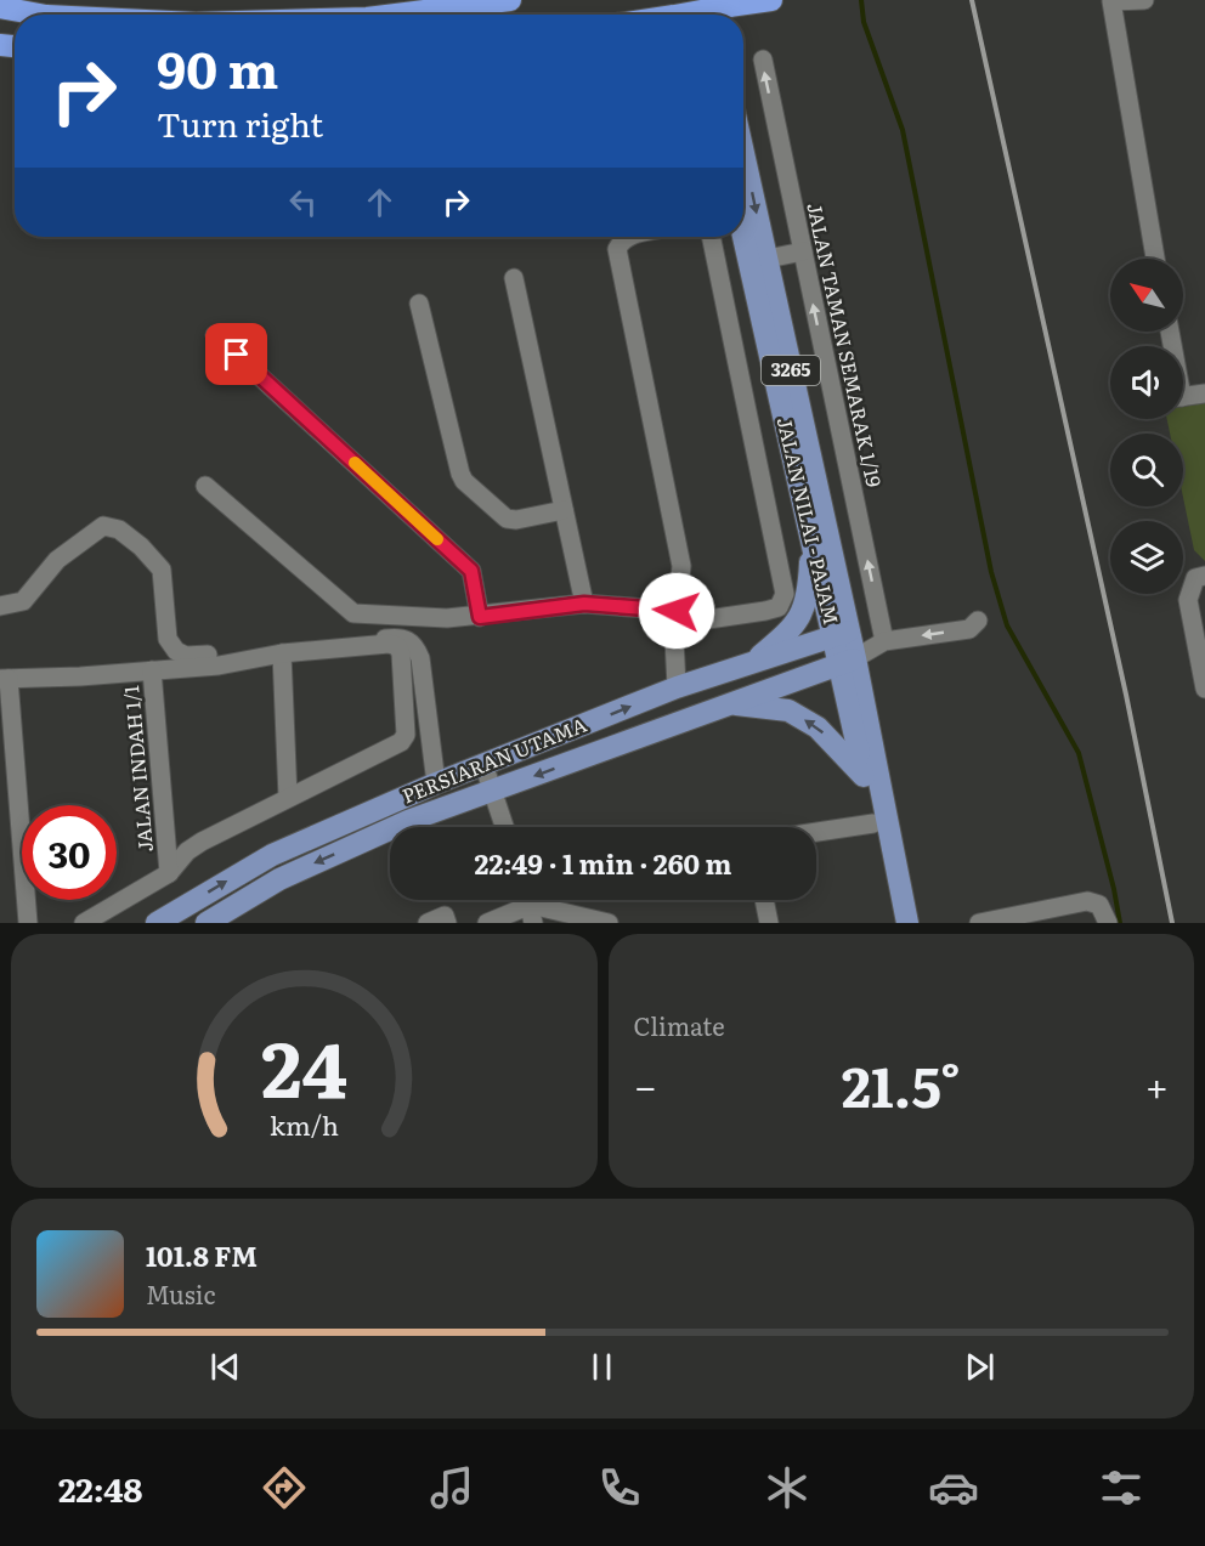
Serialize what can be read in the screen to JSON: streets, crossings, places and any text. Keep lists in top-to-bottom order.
{
  "streets": {
    "main road": ["3265", "JALAN NILAI - PAJAM", "PERSIARAN UTAMA"],
    "street": ["JALAN TAMAN SEMARAK 1/19", "JALAN INDAH 1/1"]
  },
  "crossings": [
    ["3265", "JALAN NILAI - PAJAM"],
    ["3265", "PERSIARAN UTAMA"],
    ["JALAN NILAI - PAJAM", "PERSIARAN UTAMA"]
  ],
  "one_way": ["JALAN TAMAN SEMARAK 1/19"],
  "north": "top left",
  "page": {
    "turn": ["90 m", "Turn right"],
    "limit": "30",
    "trip": "22:49 · 1 min · 260 m",
    "tile": "Climate",
    "heat": ["−", "21.5°", "+"],
    "song": ["101.8 FM", "Music"],
    "tabs": "22:48",
    "gauge": ["24", "km/h"]
  }
}
